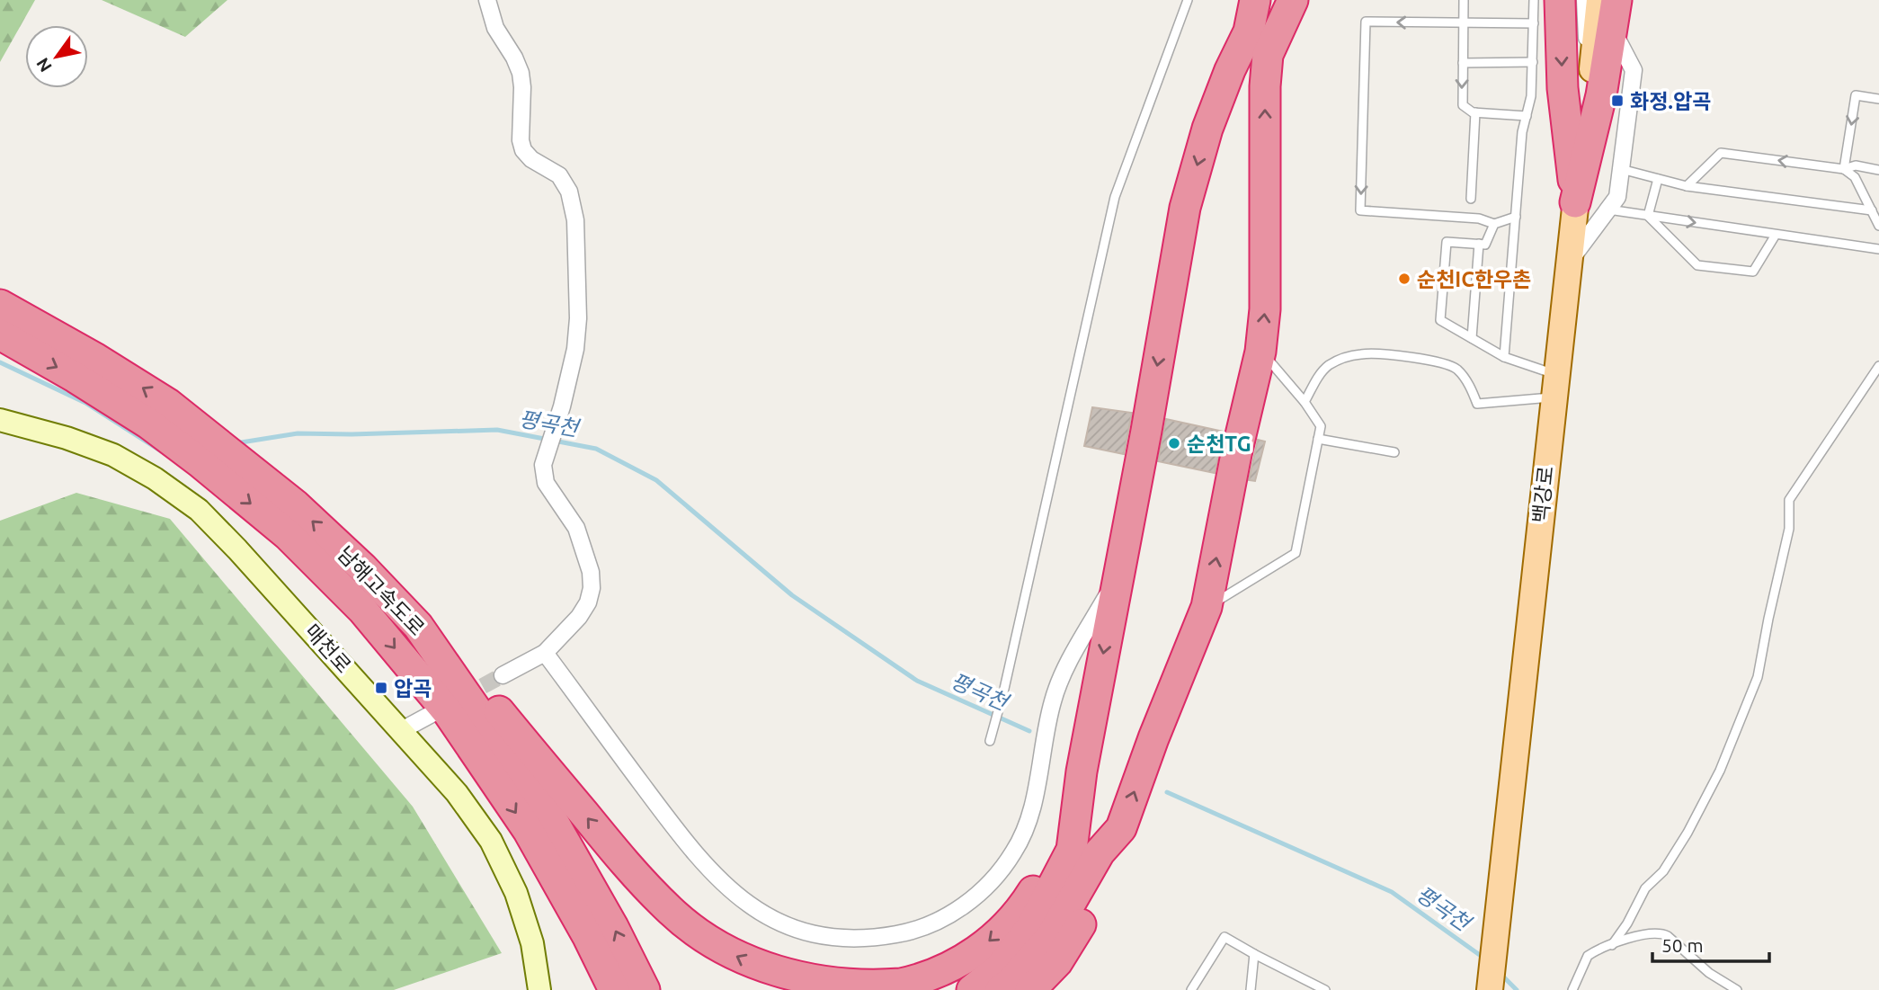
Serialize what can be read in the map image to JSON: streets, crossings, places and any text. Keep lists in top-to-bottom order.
{
  "streets": {
    "highway": ["남해고속도로"],
    "main road": ["백강로", "매천로"]
  },
  "water": ["평곡천"],
  "places": {
    "transit": ["화정.압곡", "압곡"],
    "other": ["순천IC한우촌", "순천TG"]
  },
  "scale_bar": "50 m",
  "north": "bottom left"
}
